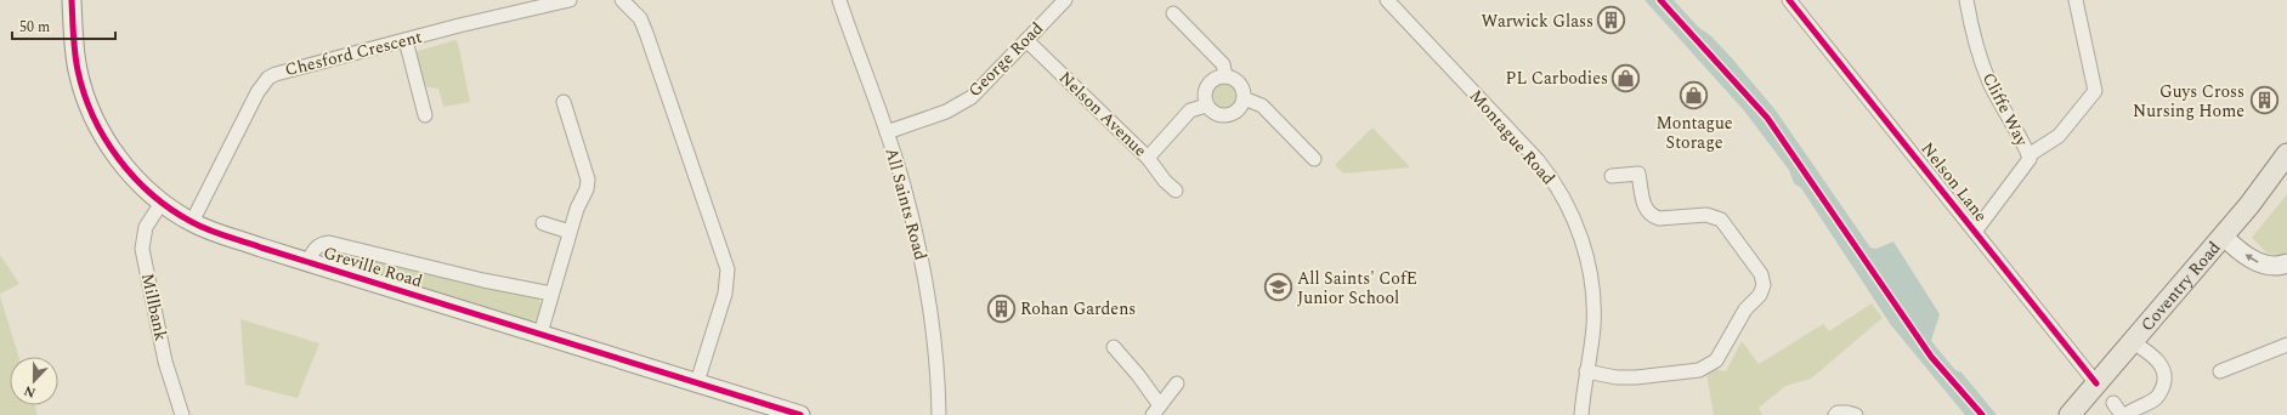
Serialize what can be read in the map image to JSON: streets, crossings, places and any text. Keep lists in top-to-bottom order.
{
  "streets": {
    "main road": ["Coventry Road"],
    "street": [
      "Chesford Crescent",
      "George Road",
      "Cliffe Way",
      "Nelson Avenue",
      "Montague Road",
      "Nelson Lane",
      "All Saints Road",
      "Greville Road",
      "Millbank"
    ]
  },
  "crossings": [
    ["Chesford Crescent", "Greville Road"],
    ["George Road", "Nelson Avenue"],
    ["George Road", "All Saints Road"],
    ["Cliffe Way", "Nelson Lane"],
    ["Nelson Lane", "Coventry Road"],
    ["Greville Road", "Millbank"]
  ],
  "places": {
    "building": ["Warwick Glass", "Guys Cross Nursing Home", "Rohan Gardens"],
    "shop": ["PL Carbodies", "Montague Storage"],
    "school or university": ["All Saints' CofE Junior School"]
  },
  "scale_bar": "50 m",
  "north": "bottom"
}
